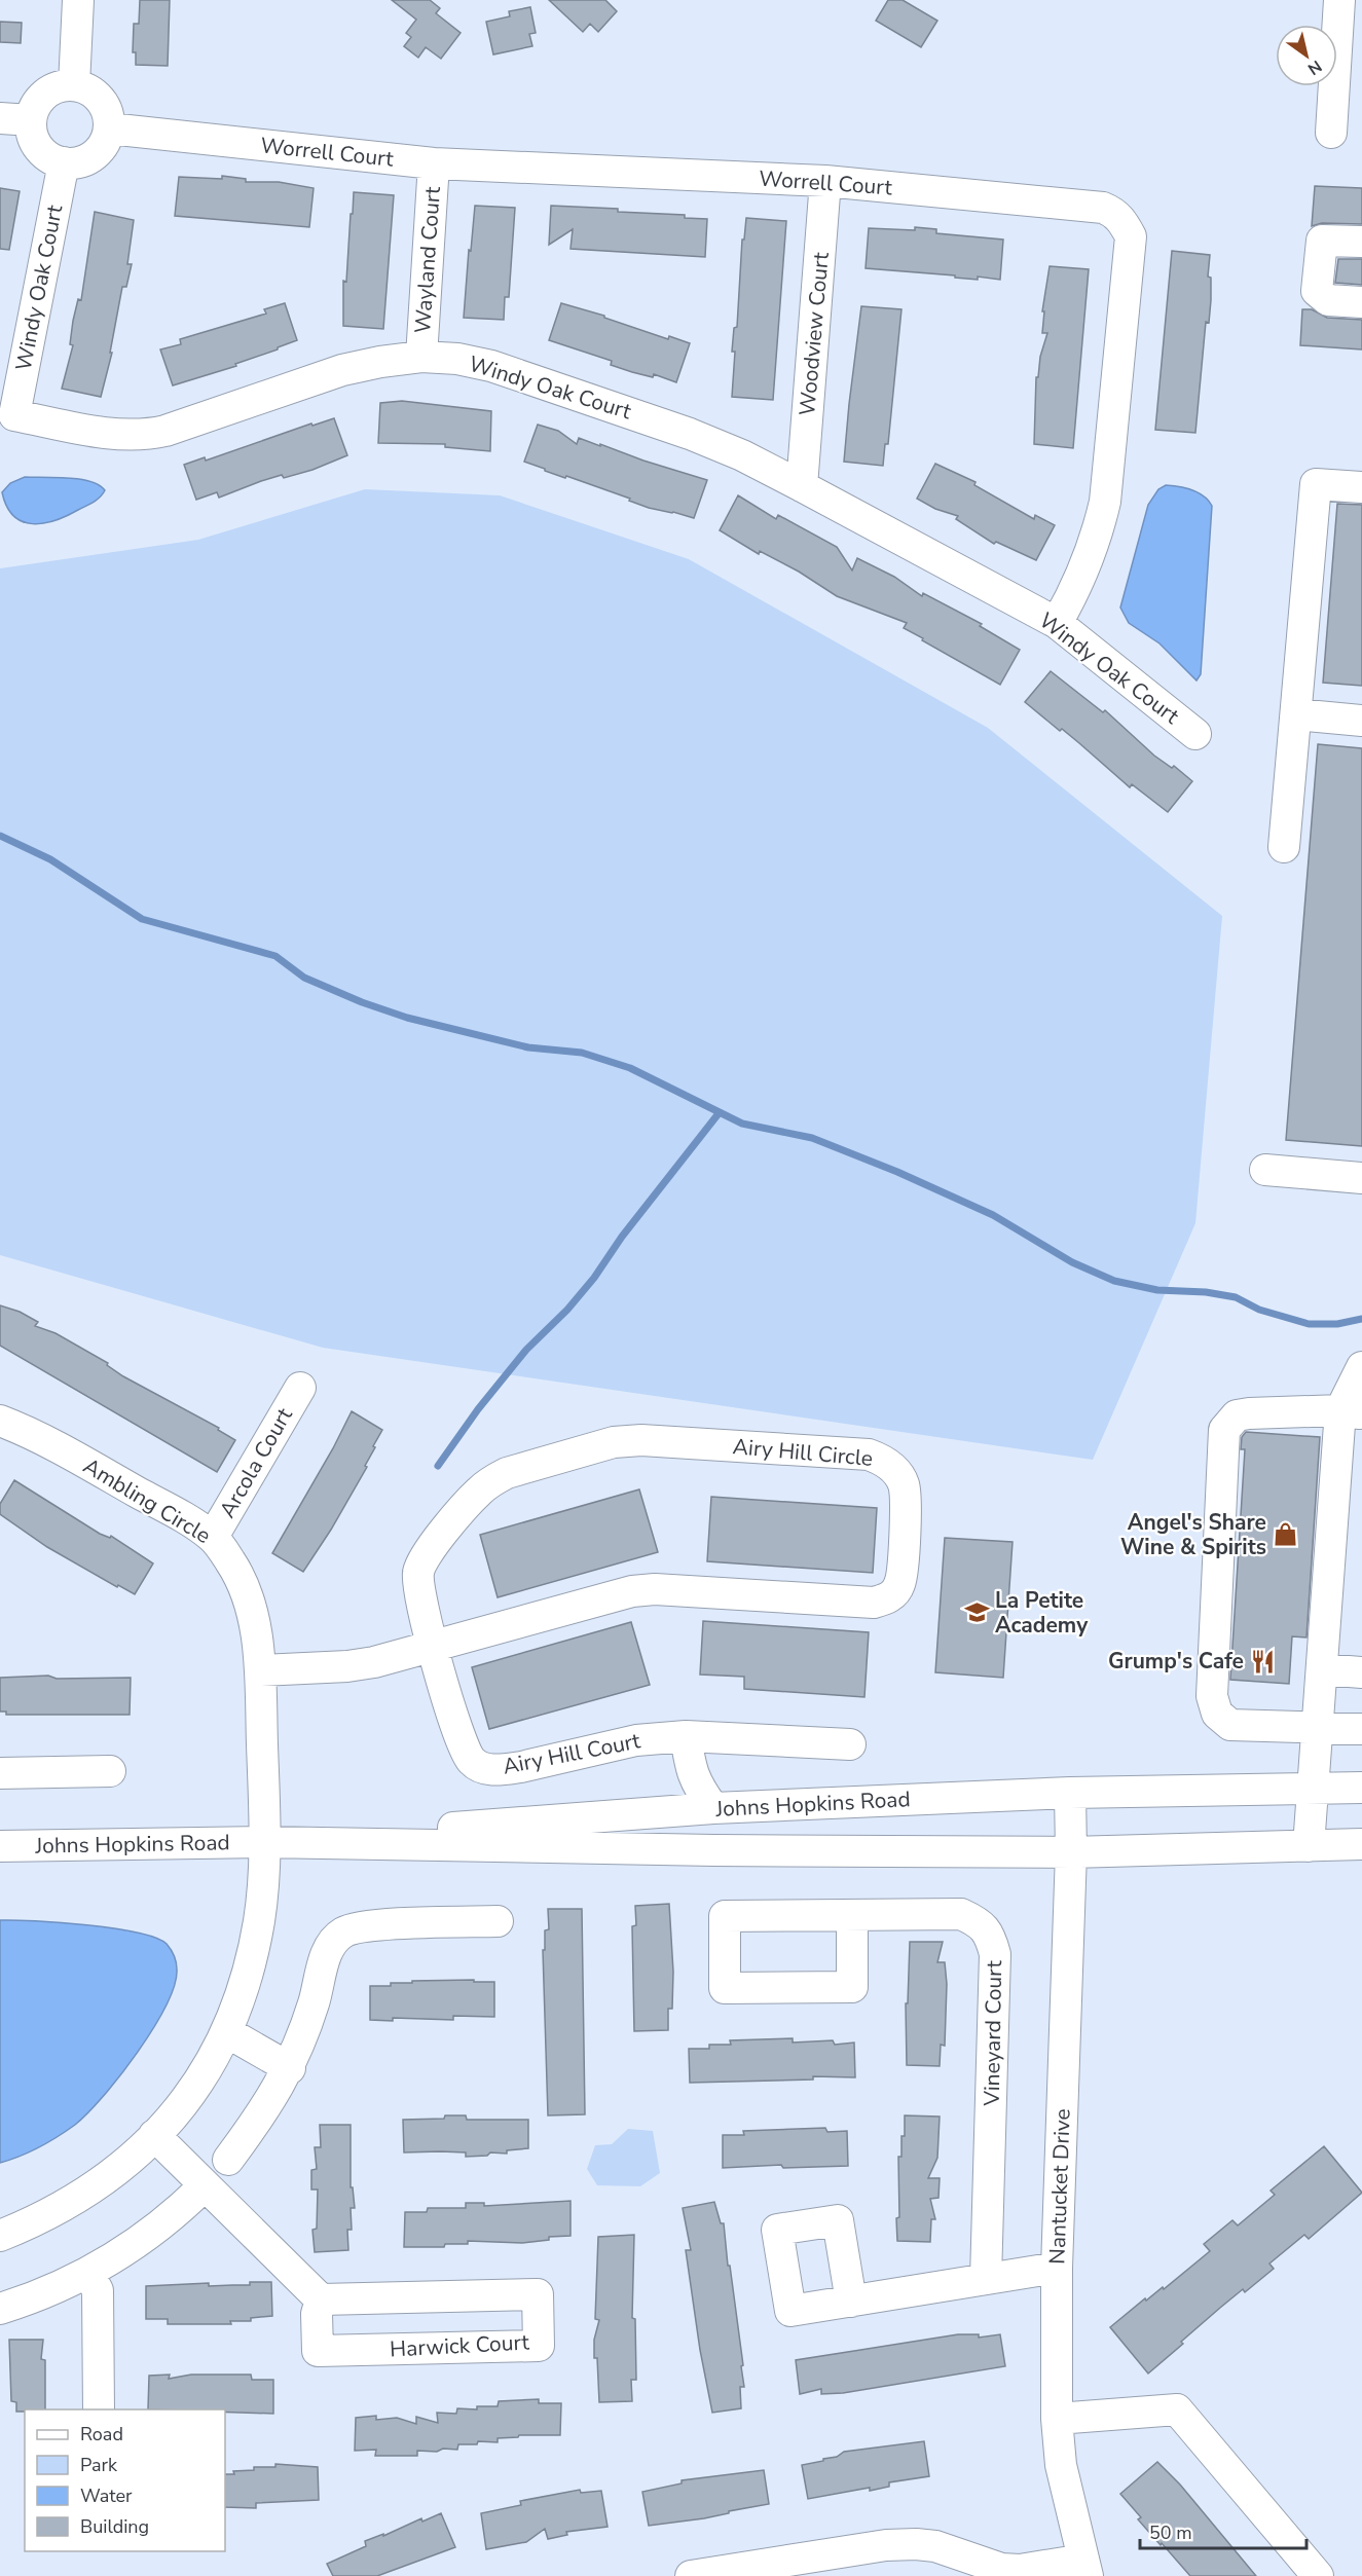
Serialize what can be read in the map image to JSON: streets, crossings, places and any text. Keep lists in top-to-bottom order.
{
  "streets": {
    "street": [
      "Worrell Court",
      "Wayland Court",
      "Windy Oak Court",
      "Woodview Court",
      "Airy Hill Circle",
      "Arcola Court",
      "Ambling Circle",
      "Airy Hill Court",
      "Johns Hopkins Road",
      "Vineyard Court",
      "Nantucket Drive",
      "Harwick Court"
    ]
  },
  "crossings": [
    ["Worrell Court", "Wayland Court"],
    ["Worrell Court", "Windy Oak Court"],
    ["Worrell Court", "Woodview Court"],
    ["Wayland Court", "Windy Oak Court"],
    ["Windy Oak Court", "Woodview Court"],
    ["Airy Hill Circle", "Ambling Circle"],
    ["Airy Hill Circle", "Airy Hill Court"],
    ["Arcola Court", "Ambling Circle"],
    ["Ambling Circle", "Johns Hopkins Road"],
    ["Johns Hopkins Road", "Nantucket Drive"]
  ],
  "places": {
    "shop": ["Angel's Share Wine & Spirits"],
    "school or university": ["La Petite Academy"],
    "restaurant": ["Grump's Cafe"]
  },
  "legend": [
    "Road",
    "Park",
    "Water",
    "Building"
  ],
  "scale_bar": "50 m",
  "north": "bottom right"
}
